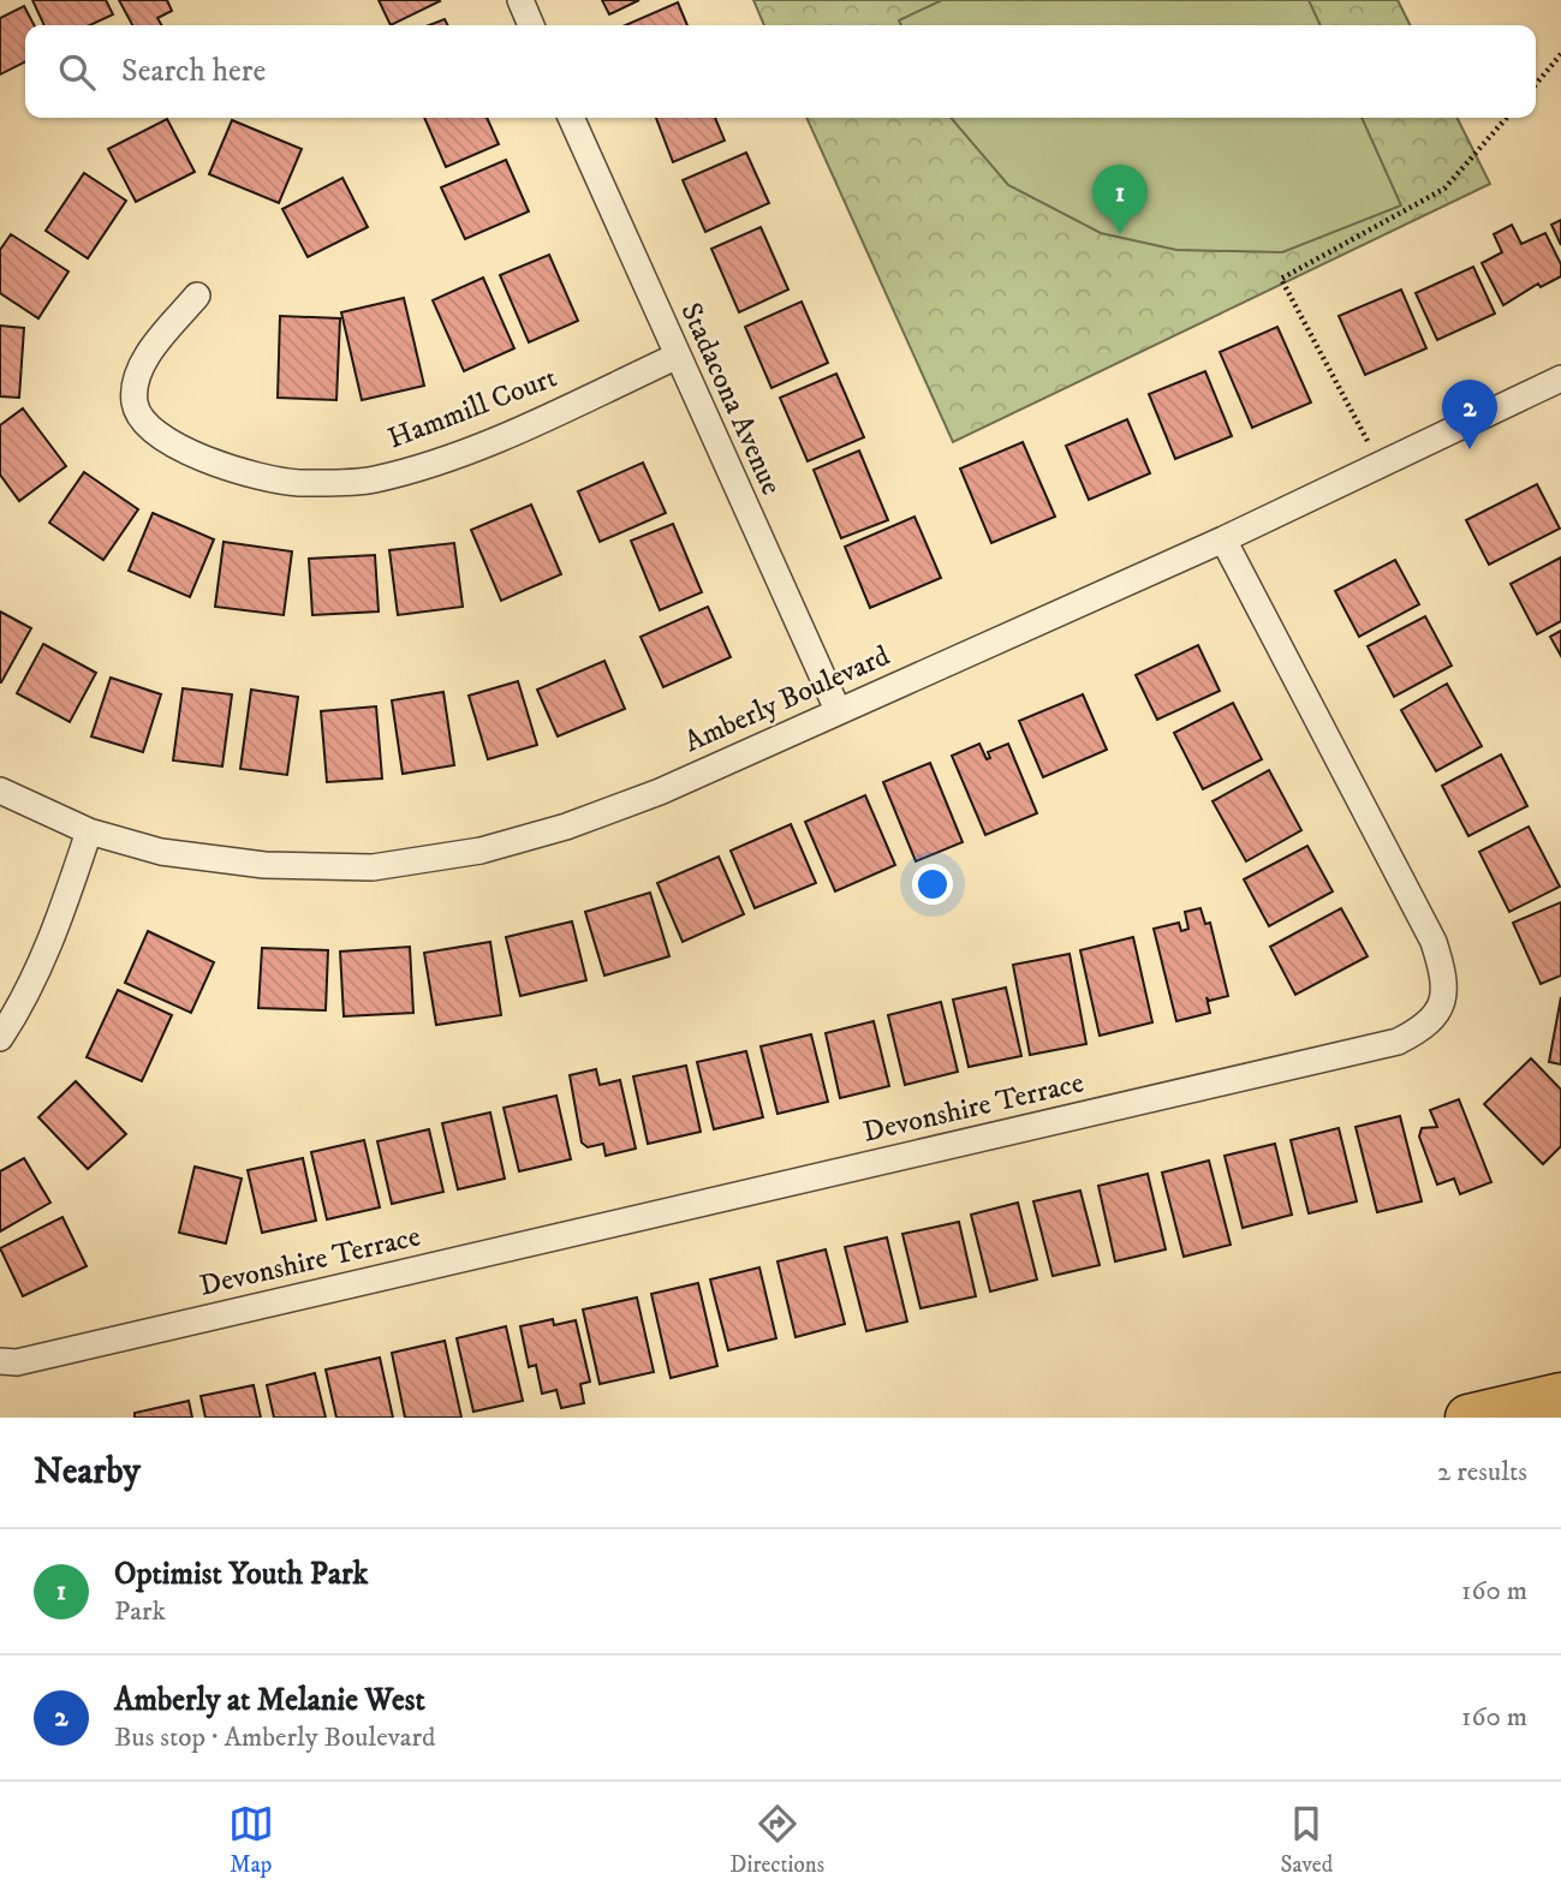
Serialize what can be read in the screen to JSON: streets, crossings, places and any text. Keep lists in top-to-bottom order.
{
  "streets": {
    "street": [
      "Stadacona Avenue",
      "Hammill Court",
      "Amberly Boulevard",
      "Devonshire Terrace"
    ]
  },
  "crossings": [
    ["Stadacona Avenue", "Hammill Court"],
    ["Stadacona Avenue", "Amberly Boulevard"],
    ["Amberly Boulevard", "Devonshire Terrace"]
  ],
  "page": {
    "search": "Search here",
    "pins": ["1", "2"],
    "heading": ["Nearby", "2 results"],
    "list": [
      {
        "mark": "1",
        "name": "Optimist Youth Park",
        "note": "Park",
        "value": "160 m"
      },
      {
        "mark": "2",
        "name": "Amberly at Melanie West",
        "note": "Bus stop · Amberly Boulevard",
        "value": "160 m"
      }
    ],
    "nav": ["Map", "Directions", "Saved"]
  }
}
